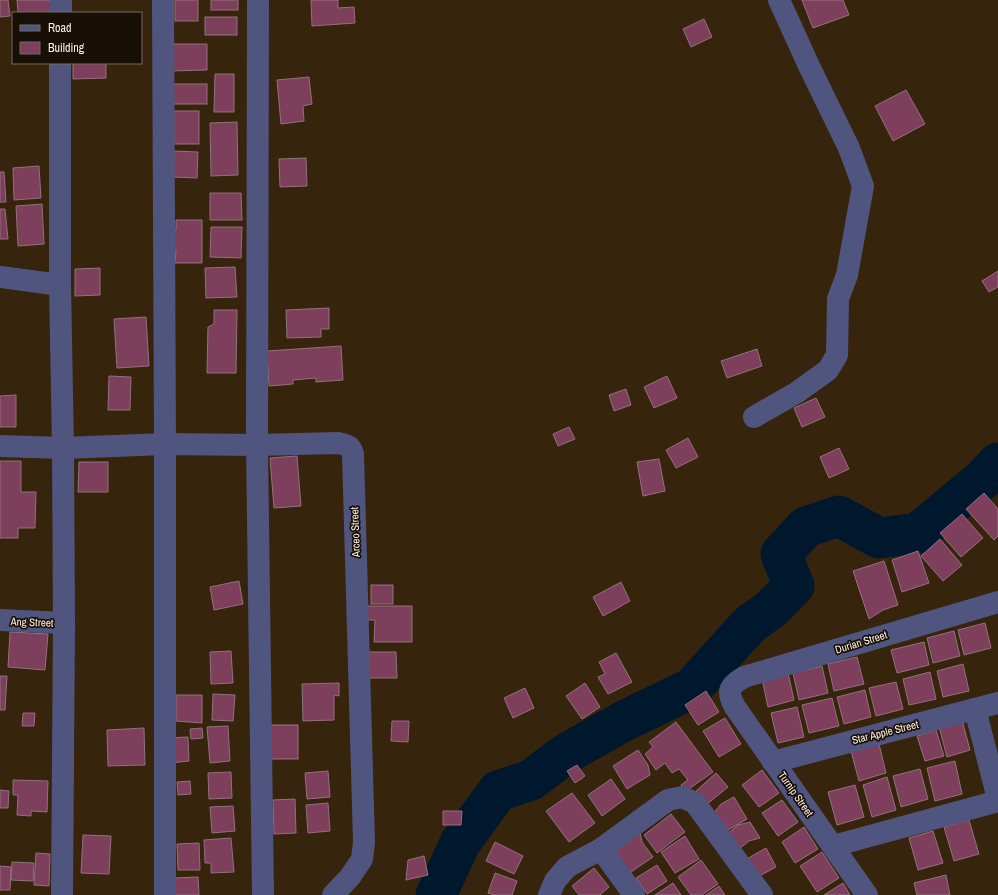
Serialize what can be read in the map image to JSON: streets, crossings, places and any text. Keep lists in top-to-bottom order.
{
  "streets": {
    "street": [
      "Arceo Street",
      "Ang Street",
      "Durian Street",
      "Star Apple Street",
      "Turnip Street"
    ]
  },
  "crossings": [
    ["Durian Street", "Turnip Street"],
    ["Star Apple Street", "Turnip Street"]
  ],
  "legend": ["Road", "Building"]
}
